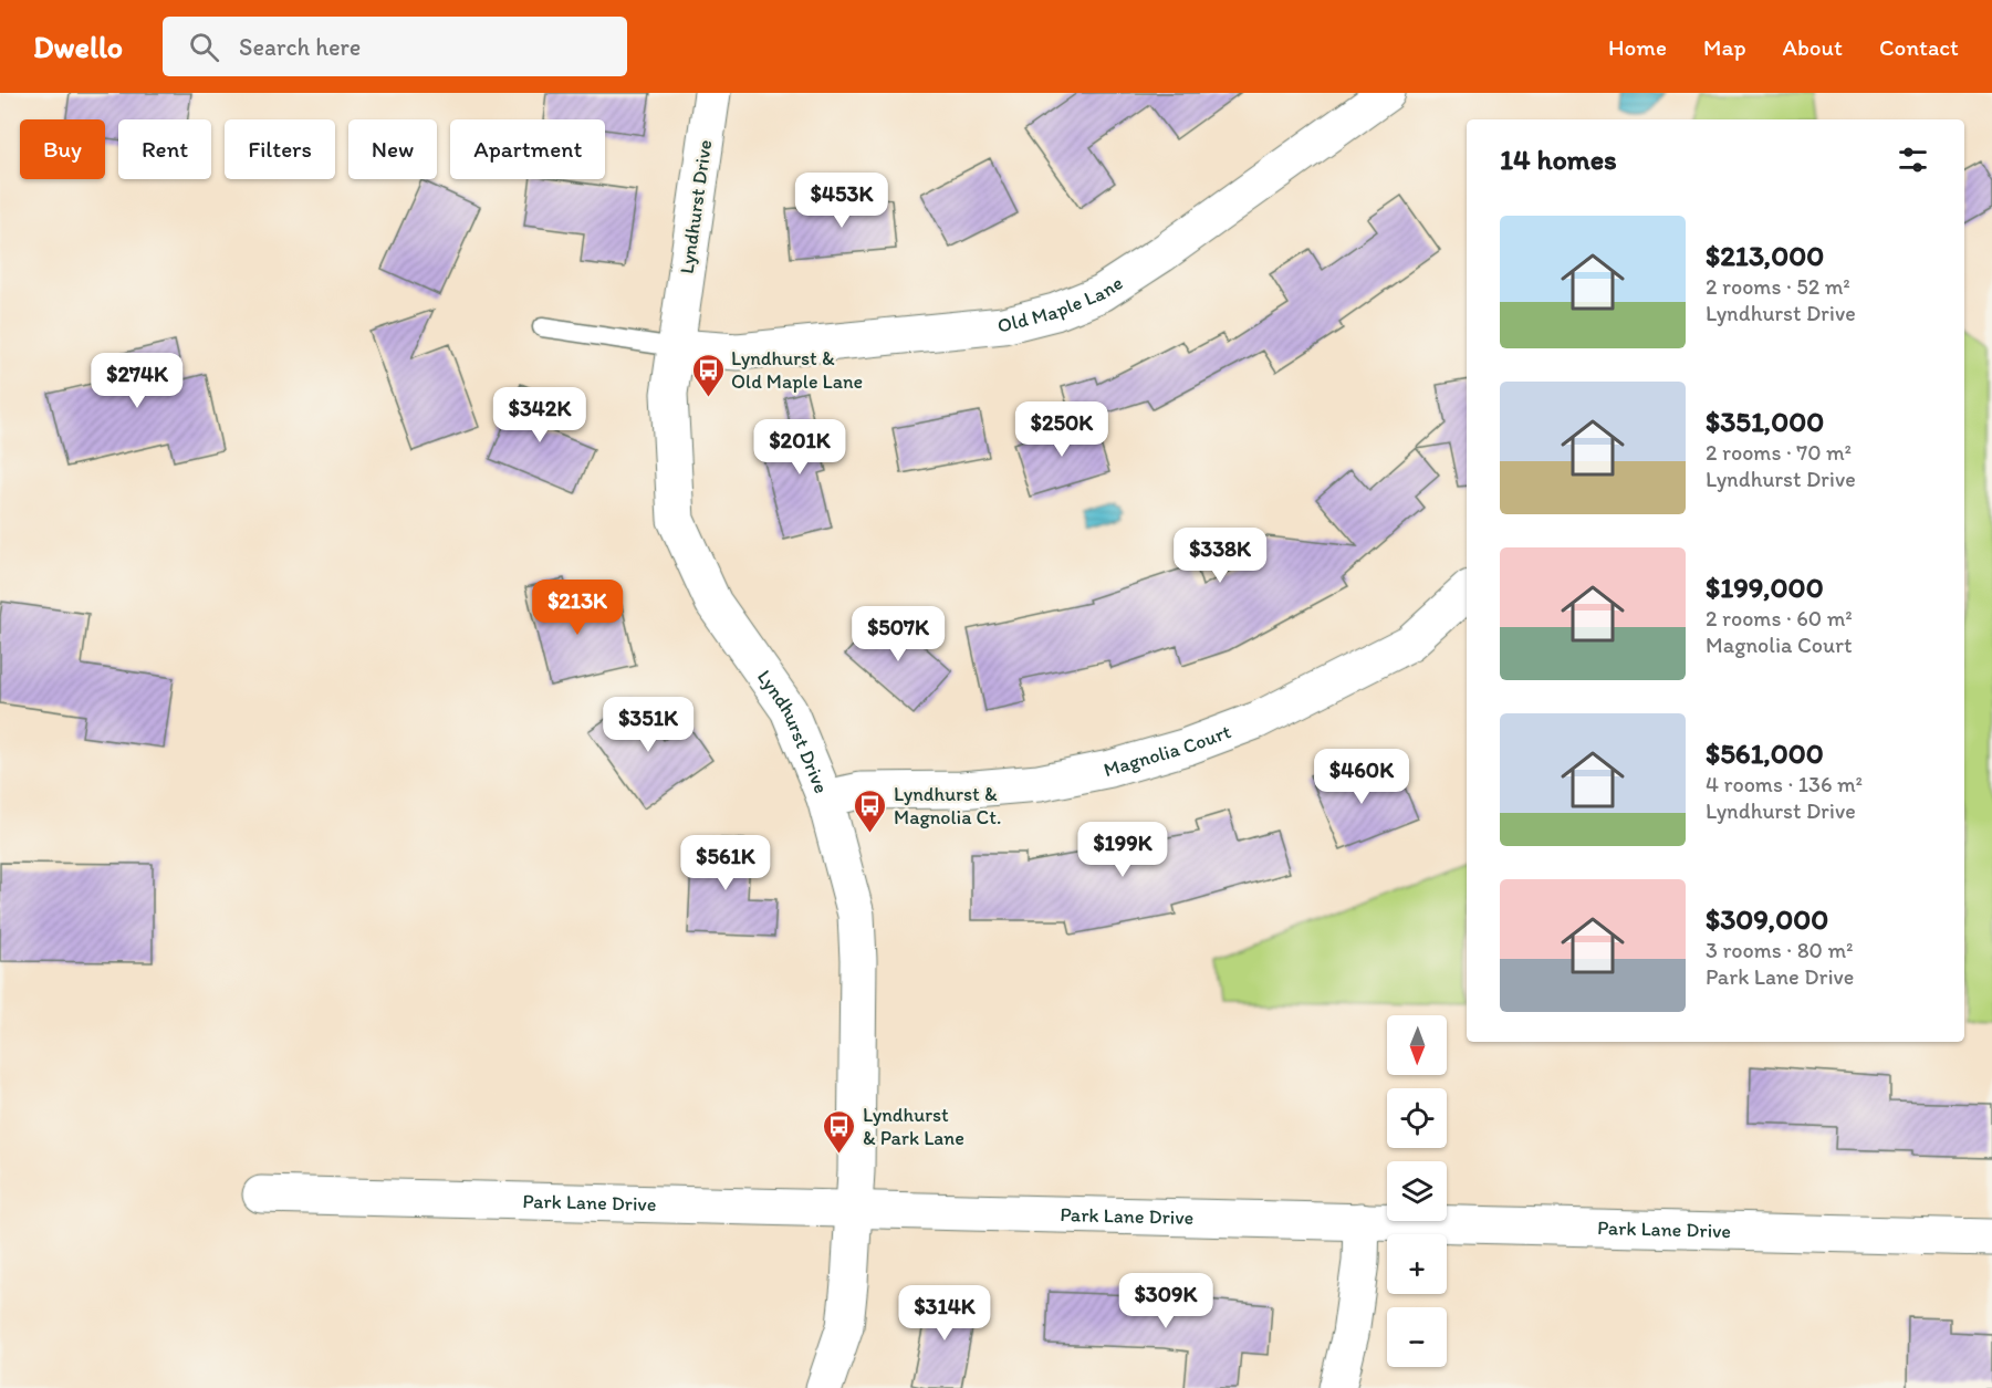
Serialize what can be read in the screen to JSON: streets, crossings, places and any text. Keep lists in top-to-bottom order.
{
  "streets": {
    "street": [
      "Lyndhurst Drive",
      "Old Maple Lane",
      "Magnolia Court",
      "Park Lane Drive"
    ]
  },
  "crossings": [
    ["Lyndhurst Drive", "Old Maple Lane"],
    ["Lyndhurst Drive", "Magnolia Court"],
    ["Lyndhurst Drive", "Park Lane Drive"]
  ],
  "places": {
    "bus stop": ["Lyndhurst & Old Maple Lane", "Lyndhurst & Magnolia Ct.", "Lyndhurst & Park Lane"]
  },
  "north": "bottom",
  "page": {
    "header": "Dwello",
    "search": "Search here",
    "nav": [
      "Home",
      "Map",
      "About",
      "Contact"
    ],
    "chip": [
      "Buy",
      "Rent",
      "Filters",
      "New",
      "Apartment"
    ],
    "heading": "14 homes",
    "price": [
      "$453K",
      "$274K",
      "$342K",
      "$250K",
      "$201K",
      "$338K",
      "$213K",
      "$507K",
      "$351K",
      "$460K",
      "$199K",
      "$561K",
      "$309K",
      "$314K"
    ],
    "list": [
      {
        "name": "$213,000",
        "note": "2 rooms · 52 m² · Lyndhurst Drive"
      },
      {
        "name": "$351,000",
        "note": "2 rooms · 70 m² · Lyndhurst Drive"
      },
      {
        "name": "$199,000",
        "note": "2 rooms · 60 m² · Magnolia Court"
      },
      {
        "name": "$561,000",
        "note": "4 rooms · 136 m² · Lyndhurst Drive"
      },
      {
        "name": "$309,000",
        "note": "3 rooms · 80 m² · Park Lane Drive"
      }
    ],
    "map_buttons": ["+", "−"]
  }
}
